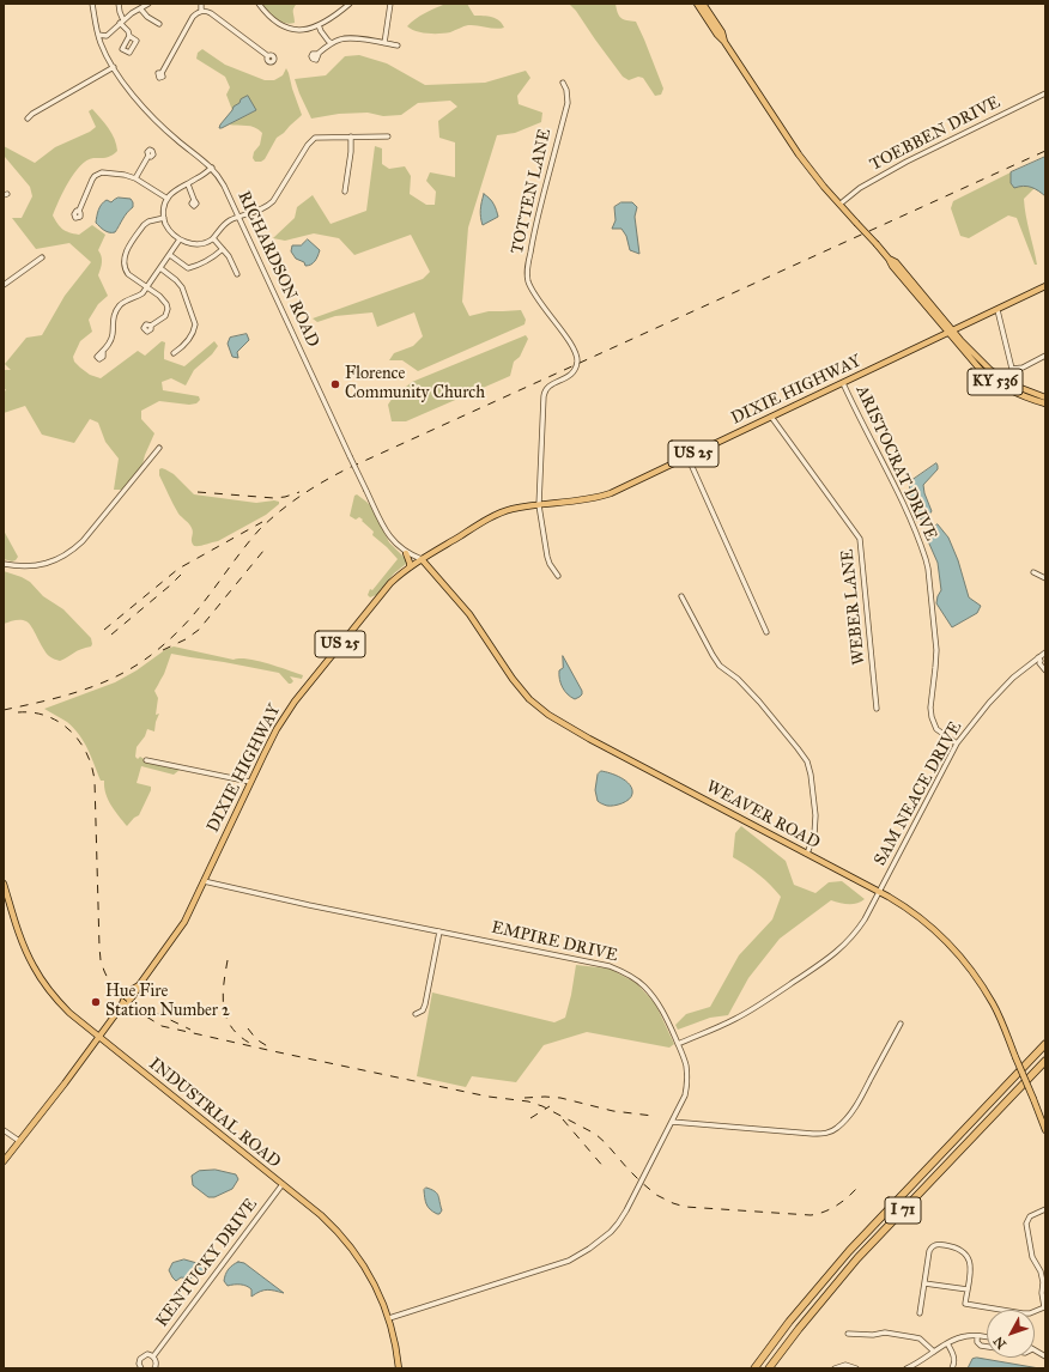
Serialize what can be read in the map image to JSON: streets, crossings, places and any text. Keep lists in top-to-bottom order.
{
  "streets": {
    "highway": ["I 71"],
    "main road": [
      "KY 536",
      "DIXIE HIGHWAY",
      "US 25",
      "WEAVER ROAD",
      "INDUSTRIAL ROAD"
    ],
    "street": [
      "TOEBBEN DRIVE",
      "TOTTEN LANE",
      "RICHARDSON ROAD",
      "ARISTOCRAT DRIVE",
      "WEBER LANE",
      "SAM NEACE DRIVE",
      "EMPIRE DRIVE",
      "KENTUCKY DRIVE"
    ]
  },
  "crossings": [
    ["TOEBBEN DRIVE", "KY 536"],
    ["TOTTEN LANE", "DIXIE HIGHWAY"],
    ["RICHARDSON ROAD", "DIXIE HIGHWAY"],
    ["RICHARDSON ROAD", "WEAVER ROAD"],
    ["KY 536", "DIXIE HIGHWAY"],
    ["DIXIE HIGHWAY", "ARISTOCRAT DRIVE"],
    ["DIXIE HIGHWAY", "WEBER LANE"],
    ["DIXIE HIGHWAY", "WEAVER ROAD"],
    ["DIXIE HIGHWAY", "EMPIRE DRIVE"],
    ["DIXIE HIGHWAY", "INDUSTRIAL ROAD"],
    ["ARISTOCRAT DRIVE", "SAM NEACE DRIVE"],
    ["SAM NEACE DRIVE", "WEAVER ROAD"],
    ["SAM NEACE DRIVE", "EMPIRE DRIVE"],
    ["EMPIRE DRIVE", "INDUSTRIAL ROAD"],
    ["INDUSTRIAL ROAD", "KENTUCKY DRIVE"]
  ],
  "places": ["Florence Community Church", "Hue Fire Station Number 2"],
  "north": "bottom left"
}
